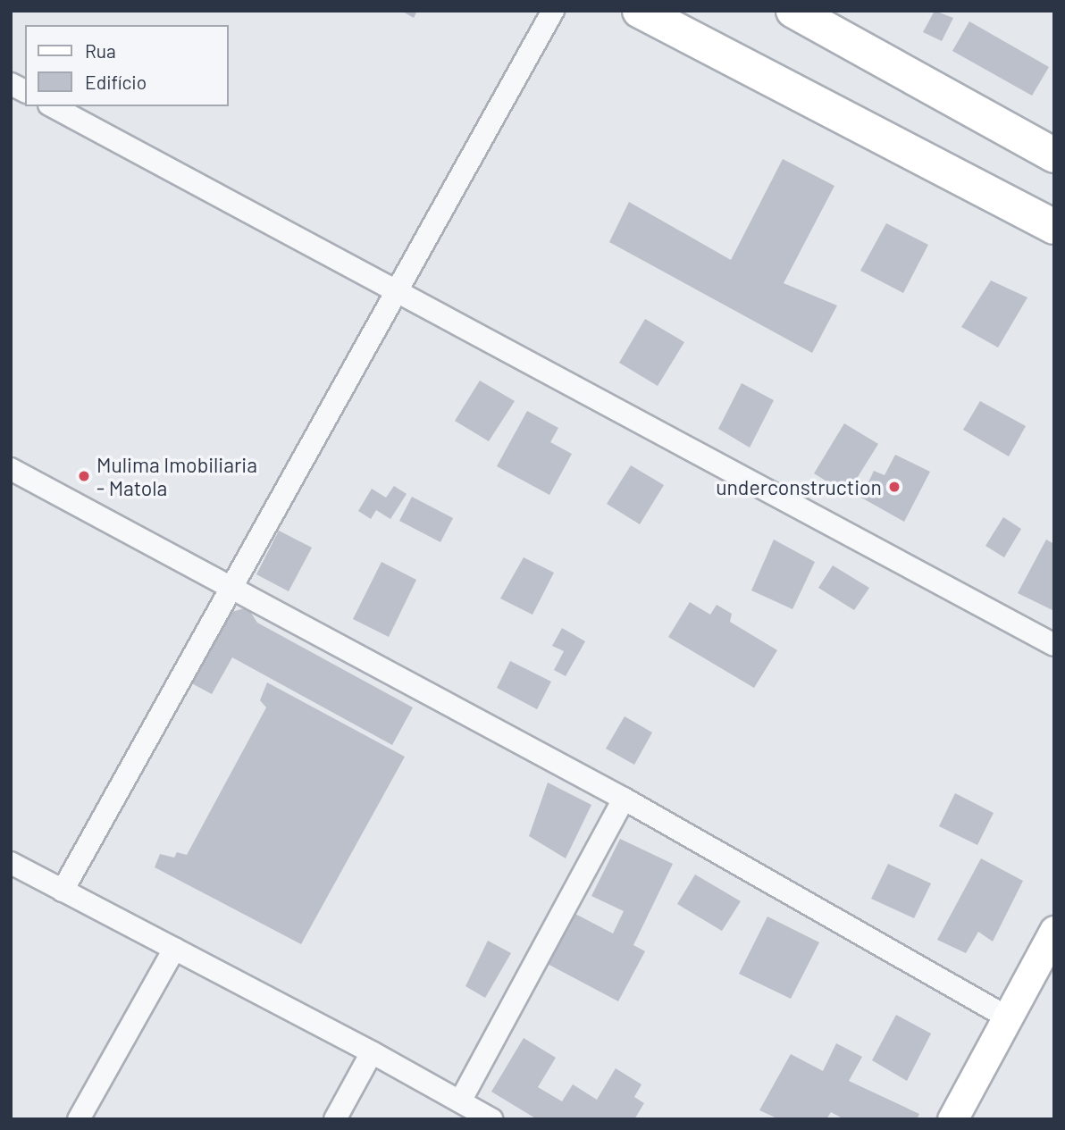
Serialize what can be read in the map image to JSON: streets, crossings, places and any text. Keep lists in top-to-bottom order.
{
  "places": ["Mulima Imobiliaria - Matola", "underconstruction"],
  "legend": ["Rua", "Edifício"]
}
